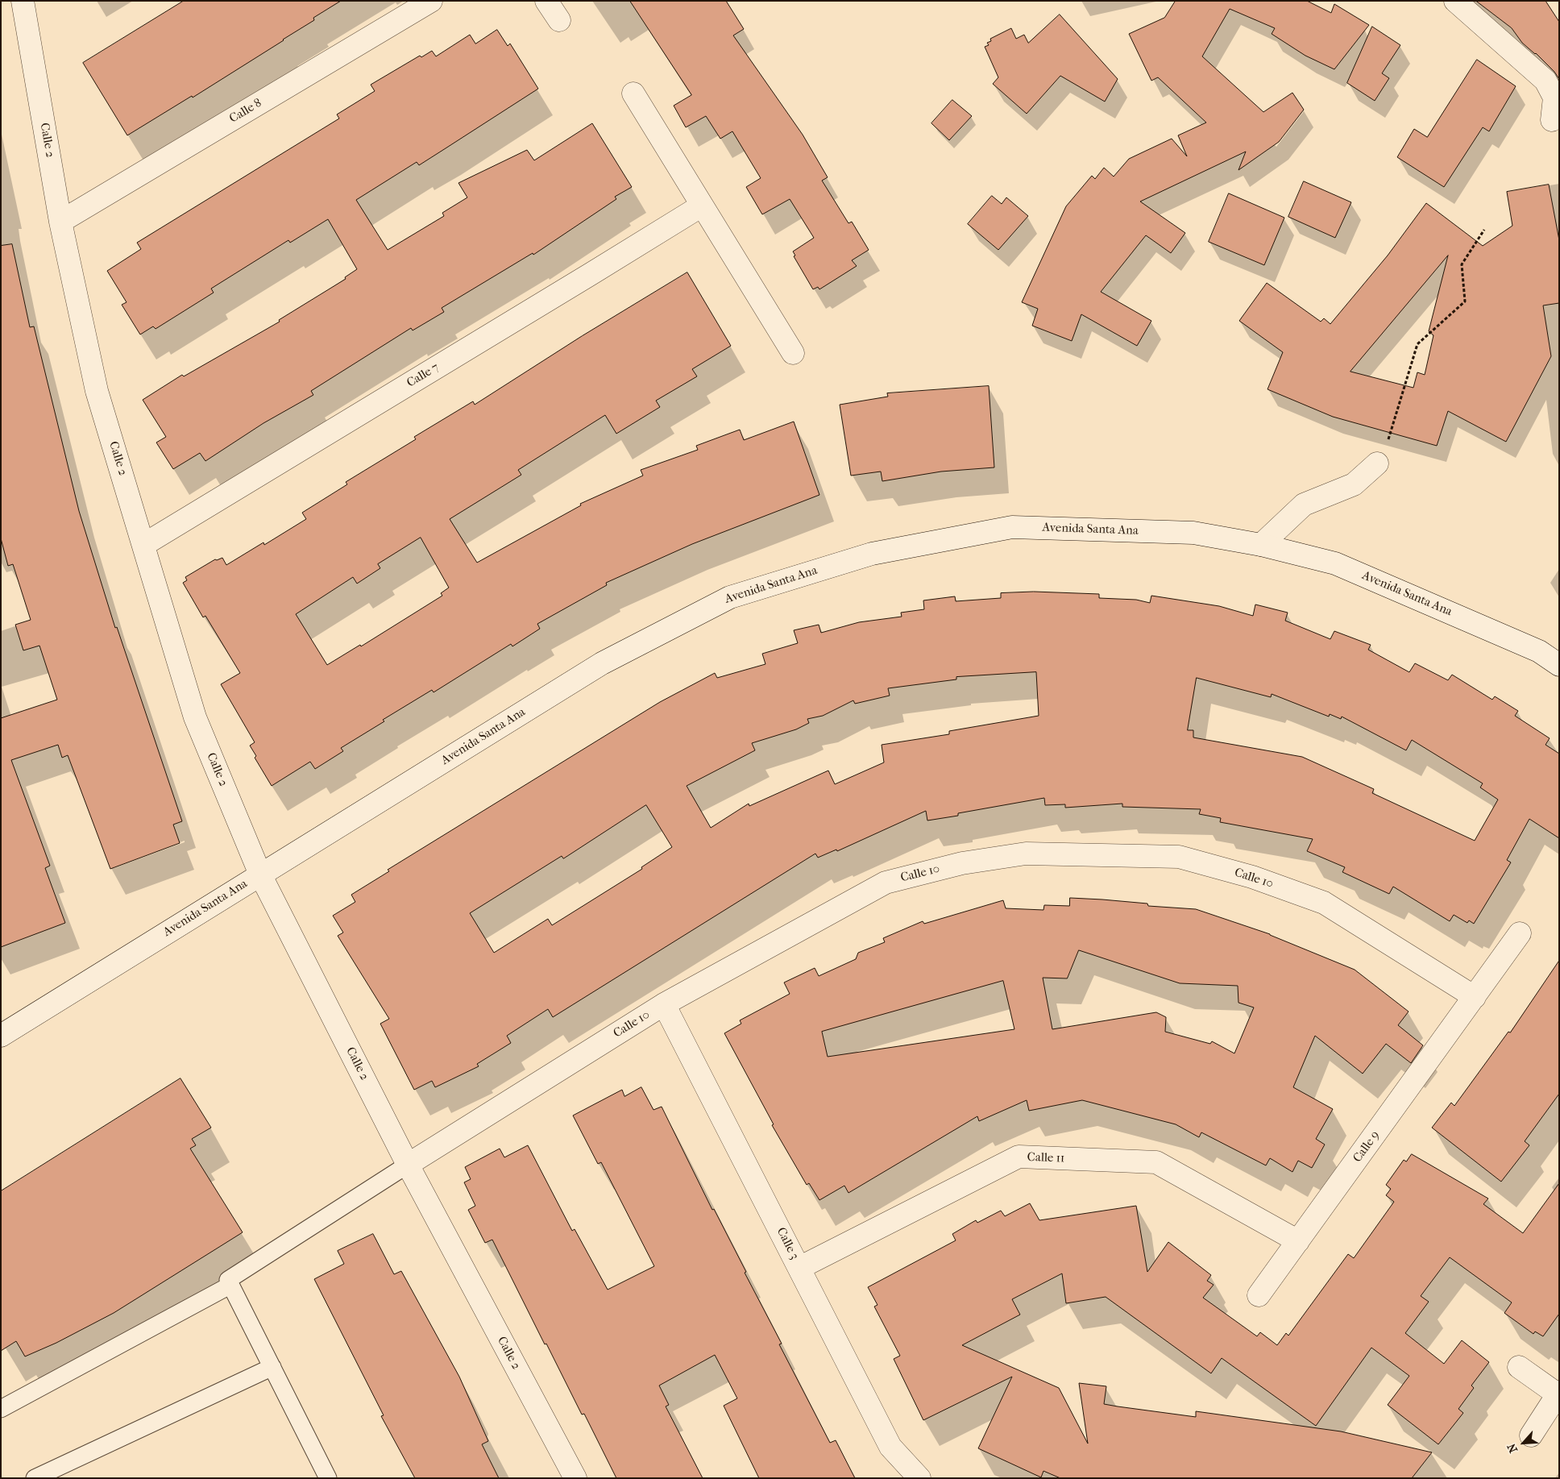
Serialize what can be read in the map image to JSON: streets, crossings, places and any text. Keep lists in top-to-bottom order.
{
  "streets": {
    "street": [
      "Calle 8",
      "Calle 2",
      "Calle 7",
      "Avenida Santa Ana",
      "Calle 10",
      "Calle 9",
      "Calle 11",
      "Calle 3"
    ]
  },
  "crossings": [
    ["Calle 8", "Calle 2"],
    ["Calle 2", "Calle 7"],
    ["Calle 2", "Avenida Santa Ana"],
    ["Calle 2", "Calle 10"],
    ["Calle 10", "Calle 9"],
    ["Calle 10", "Calle 3"],
    ["Calle 9", "Calle 11"],
    ["Calle 11", "Calle 3"]
  ],
  "north": "bottom left"
}
